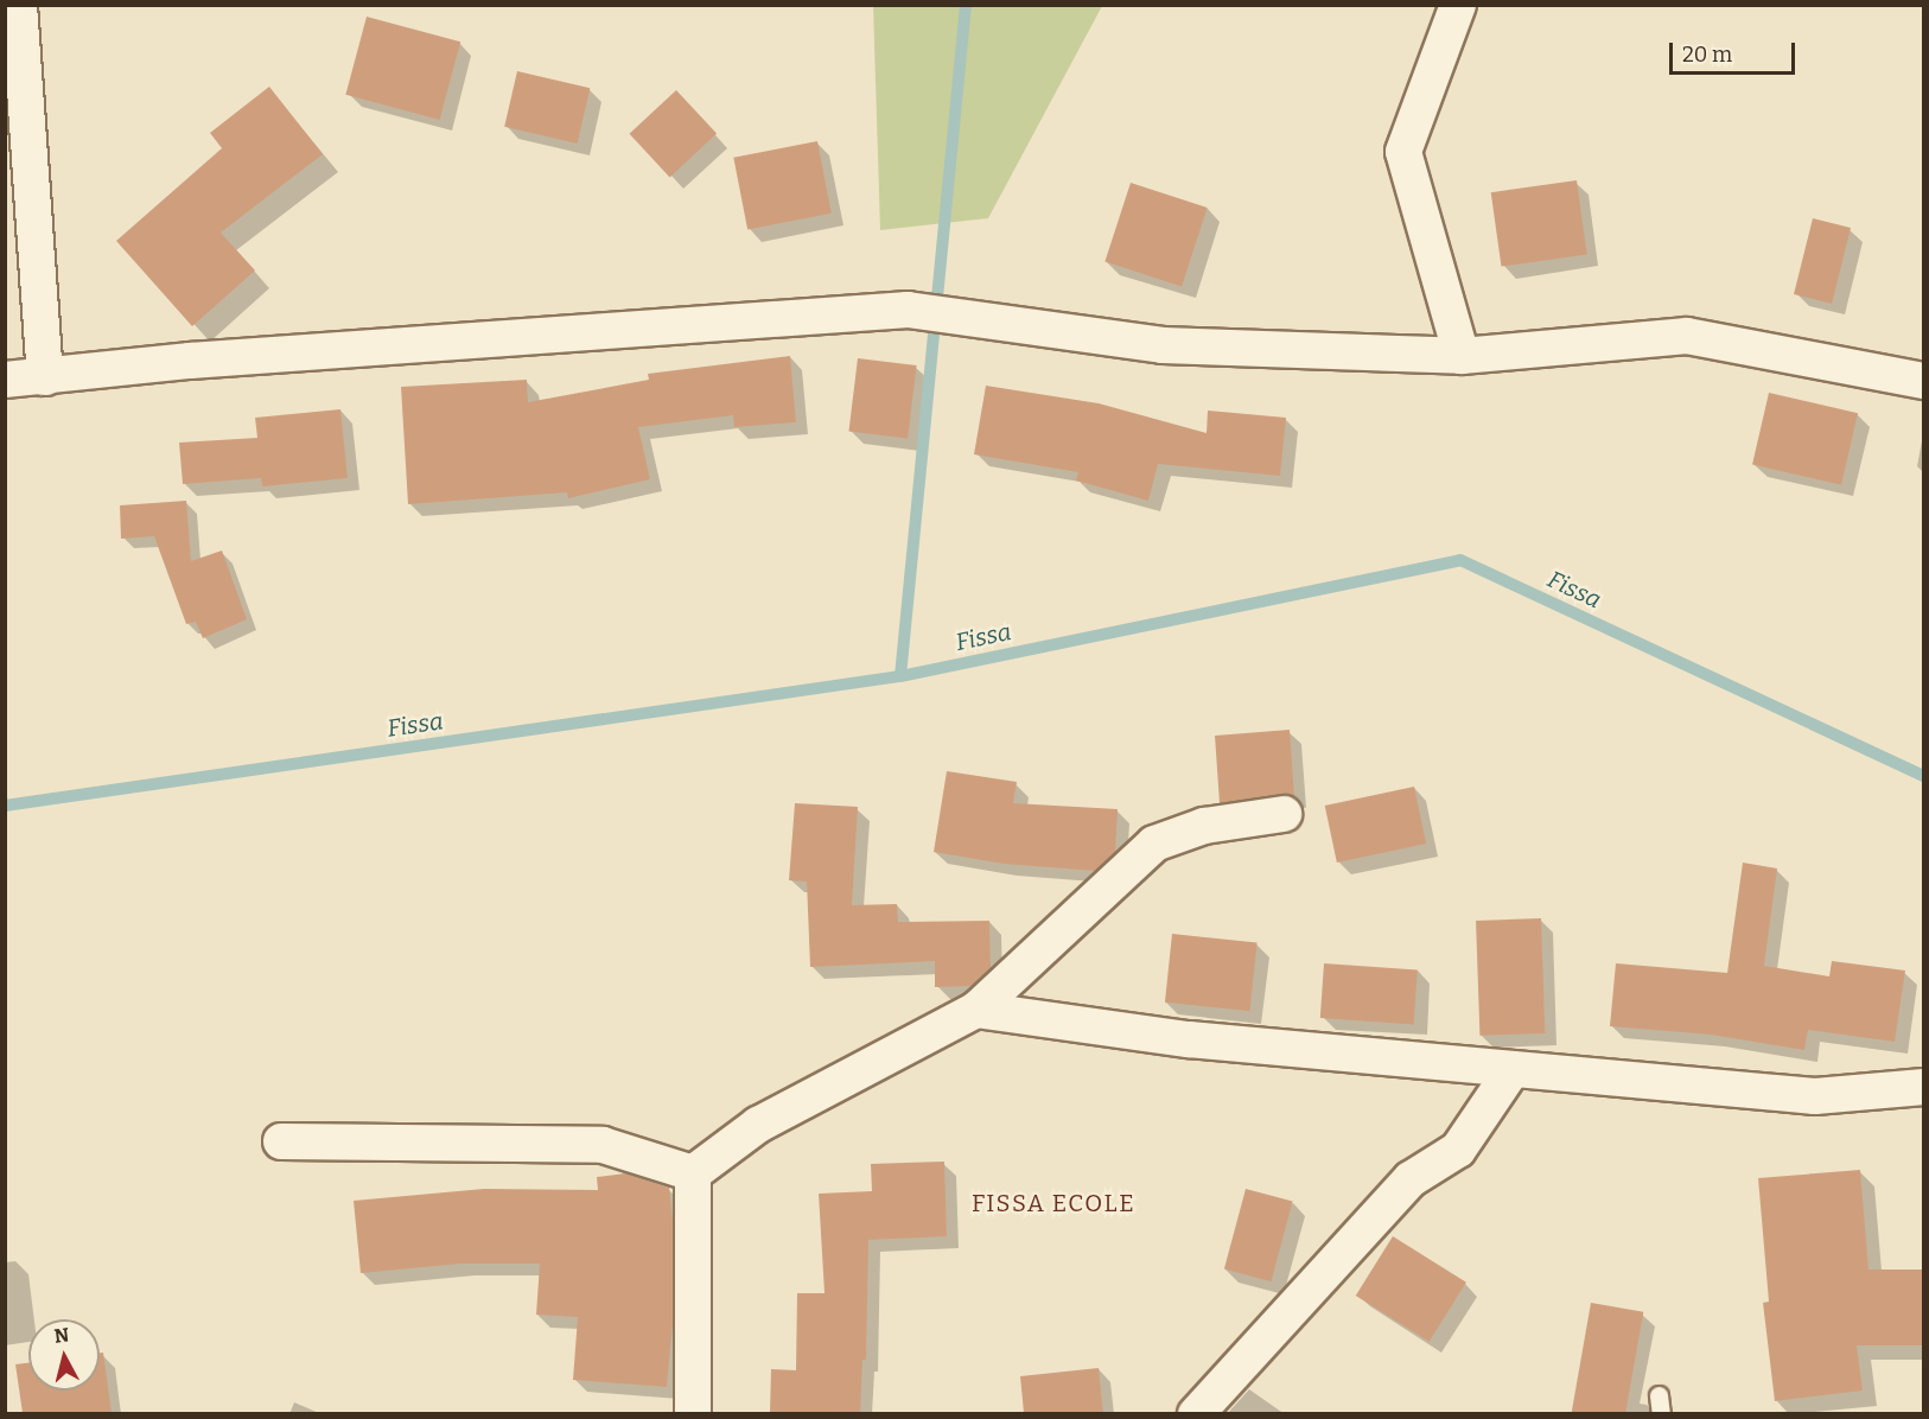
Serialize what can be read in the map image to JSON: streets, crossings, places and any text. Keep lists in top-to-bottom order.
{
  "districts": ["FISSA ECOLE"],
  "water": ["Fissa"],
  "scale_bar": "20 m",
  "north": "top"
}
